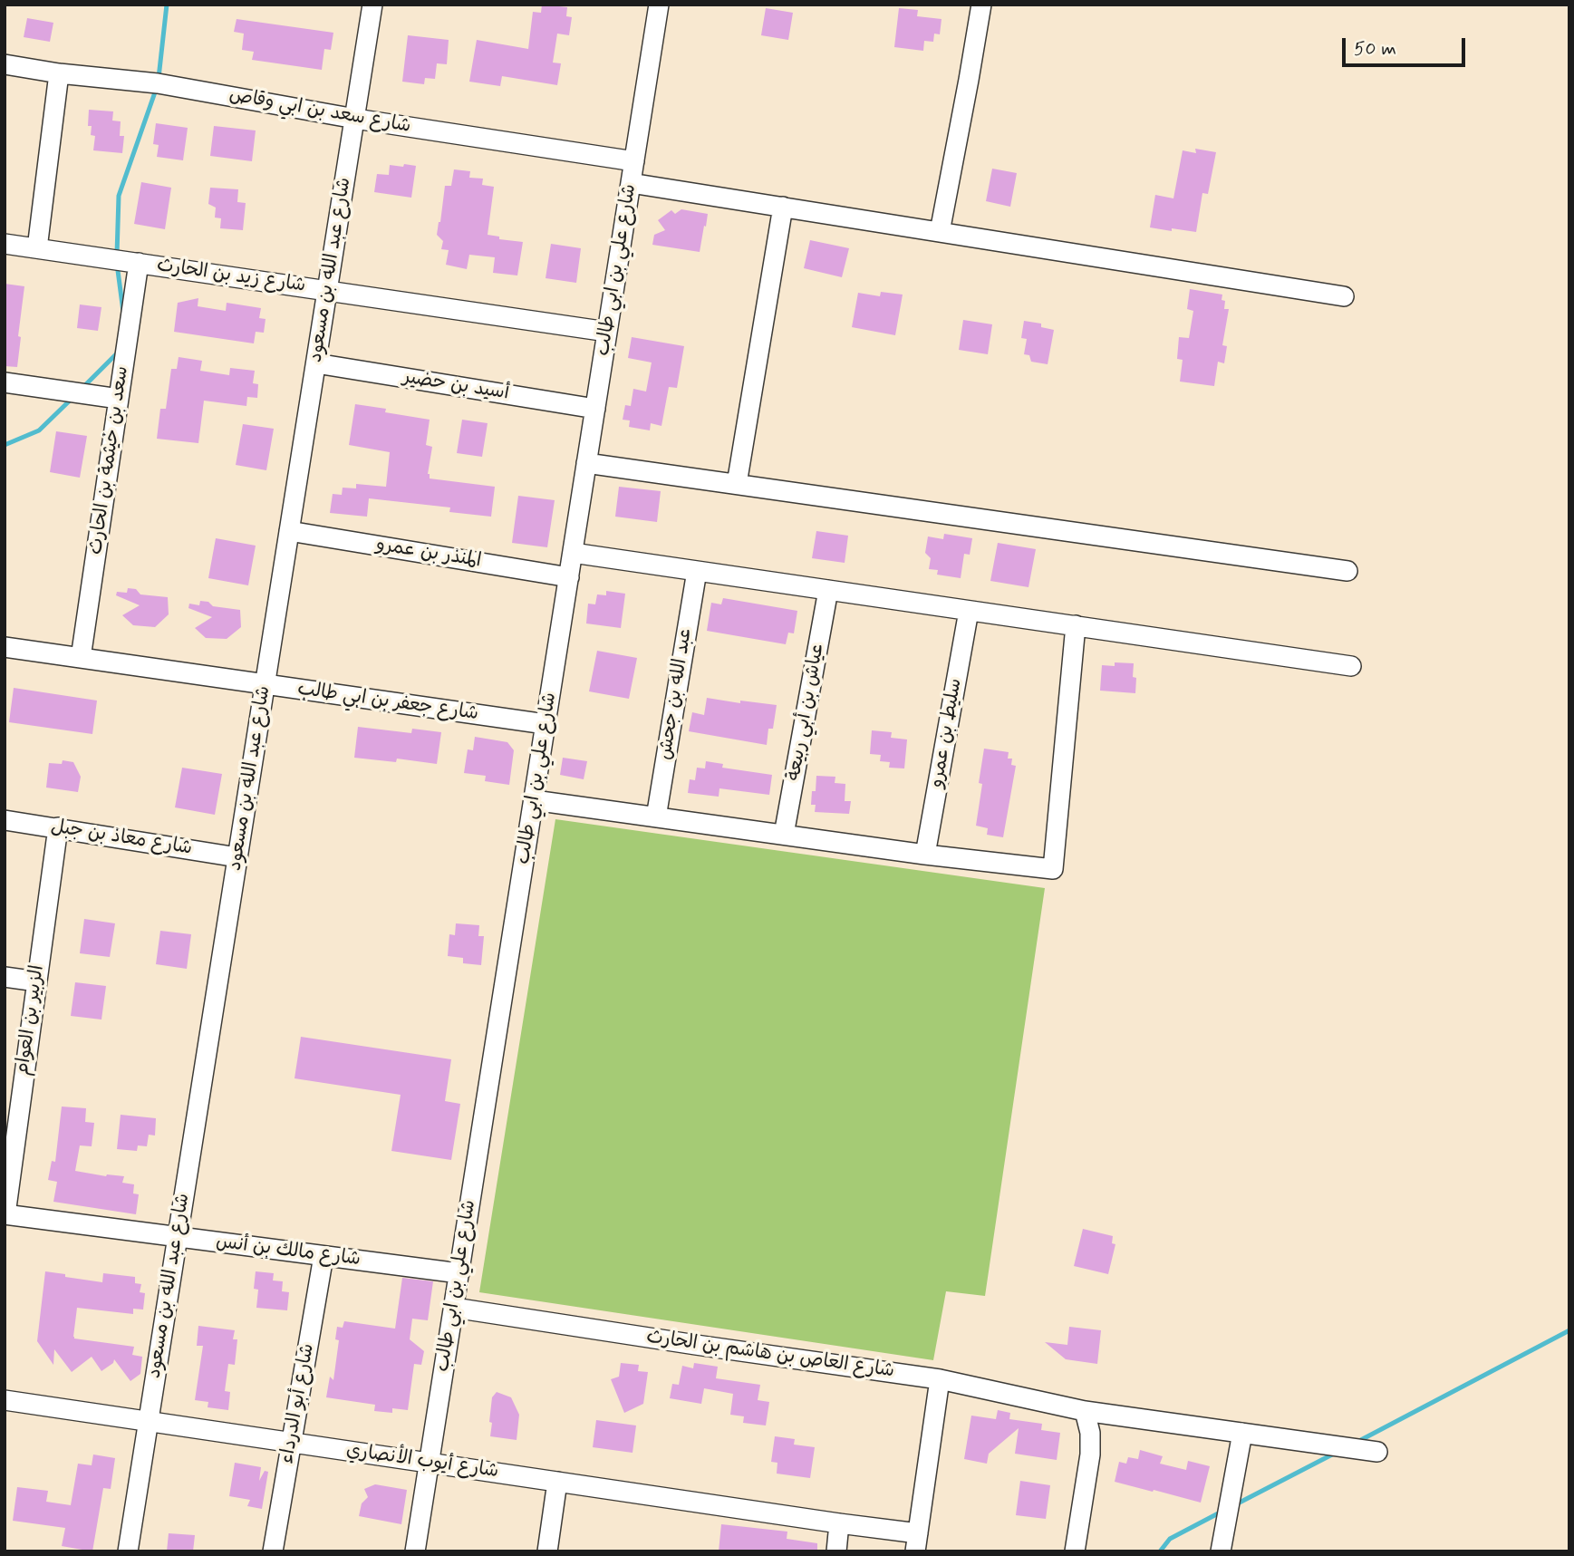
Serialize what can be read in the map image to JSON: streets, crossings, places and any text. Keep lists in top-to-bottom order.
{
  "streets": {
    "street": [
      "شارع سعد بن ابي وقاص",
      "شارع عبد الله بن مسعود",
      "شارع علي بن ابي طالب",
      "شارع زيد بن الحارث",
      "أسيد بن حضير",
      "سعد بن خيثمة بن الحارث",
      "المنذر بن عمرو",
      "عبد الله بن جحش",
      "شارع جعفر بن ابي طالب",
      "عياش بن أبي ربيعة",
      "سليط بن عمرو",
      "شارع معاذ بن جبل",
      "الزبير بن العوام",
      "شارع مالك بن أنس",
      "شارع العاص بن هاشم بن الحارث",
      "شارع أبو الدرداء",
      "شارع أيوب الأنصاري"
    ]
  },
  "crossings": [
    ["شارع سعد بن ابي وقاص", "شارع عبد الله بن مسعود"],
    ["شارع سعد بن ابي وقاص", "شارع علي بن ابي طالب"],
    ["شارع عبد الله بن مسعود", "شارع زيد بن الحارث"],
    ["شارع عبد الله بن مسعود", "أسيد بن حضير"],
    ["شارع عبد الله بن مسعود", "المنذر بن عمرو"],
    ["شارع عبد الله بن مسعود", "شارع جعفر بن ابي طالب"],
    ["شارع عبد الله بن مسعود", "شارع معاذ بن جبل"],
    ["شارع عبد الله بن مسعود", "شارع مالك بن أنس"],
    ["شارع عبد الله بن مسعود", "شارع أيوب الأنصاري"],
    ["شارع علي بن ابي طالب", "شارع زيد بن الحارث"],
    ["شارع علي بن ابي طالب", "أسيد بن حضير"],
    ["شارع علي بن ابي طالب", "المنذر بن عمرو"],
    ["شارع علي بن ابي طالب", "شارع جعفر بن ابي طالب"],
    ["شارع علي بن ابي طالب", "شارع مالك بن أنس"],
    ["شارع علي بن ابي طالب", "شارع العاص بن هاشم بن الحارث"],
    ["شارع علي بن ابي طالب", "شارع أيوب الأنصاري"],
    ["شارع زيد بن الحارث", "سعد بن خيثمة بن الحارث"],
    ["سعد بن خيثمة بن الحارث", "شارع جعفر بن ابي طالب"],
    ["شارع معاذ بن جبل", "الزبير بن العوام"],
    ["الزبير بن العوام", "شارع مالك بن أنس"],
    ["شارع مالك بن أنس", "شارع أبو الدرداء"],
    ["شارع أبو الدرداء", "شارع أيوب الأنصاري"]
  ],
  "scale_bar": "50 m"
}
